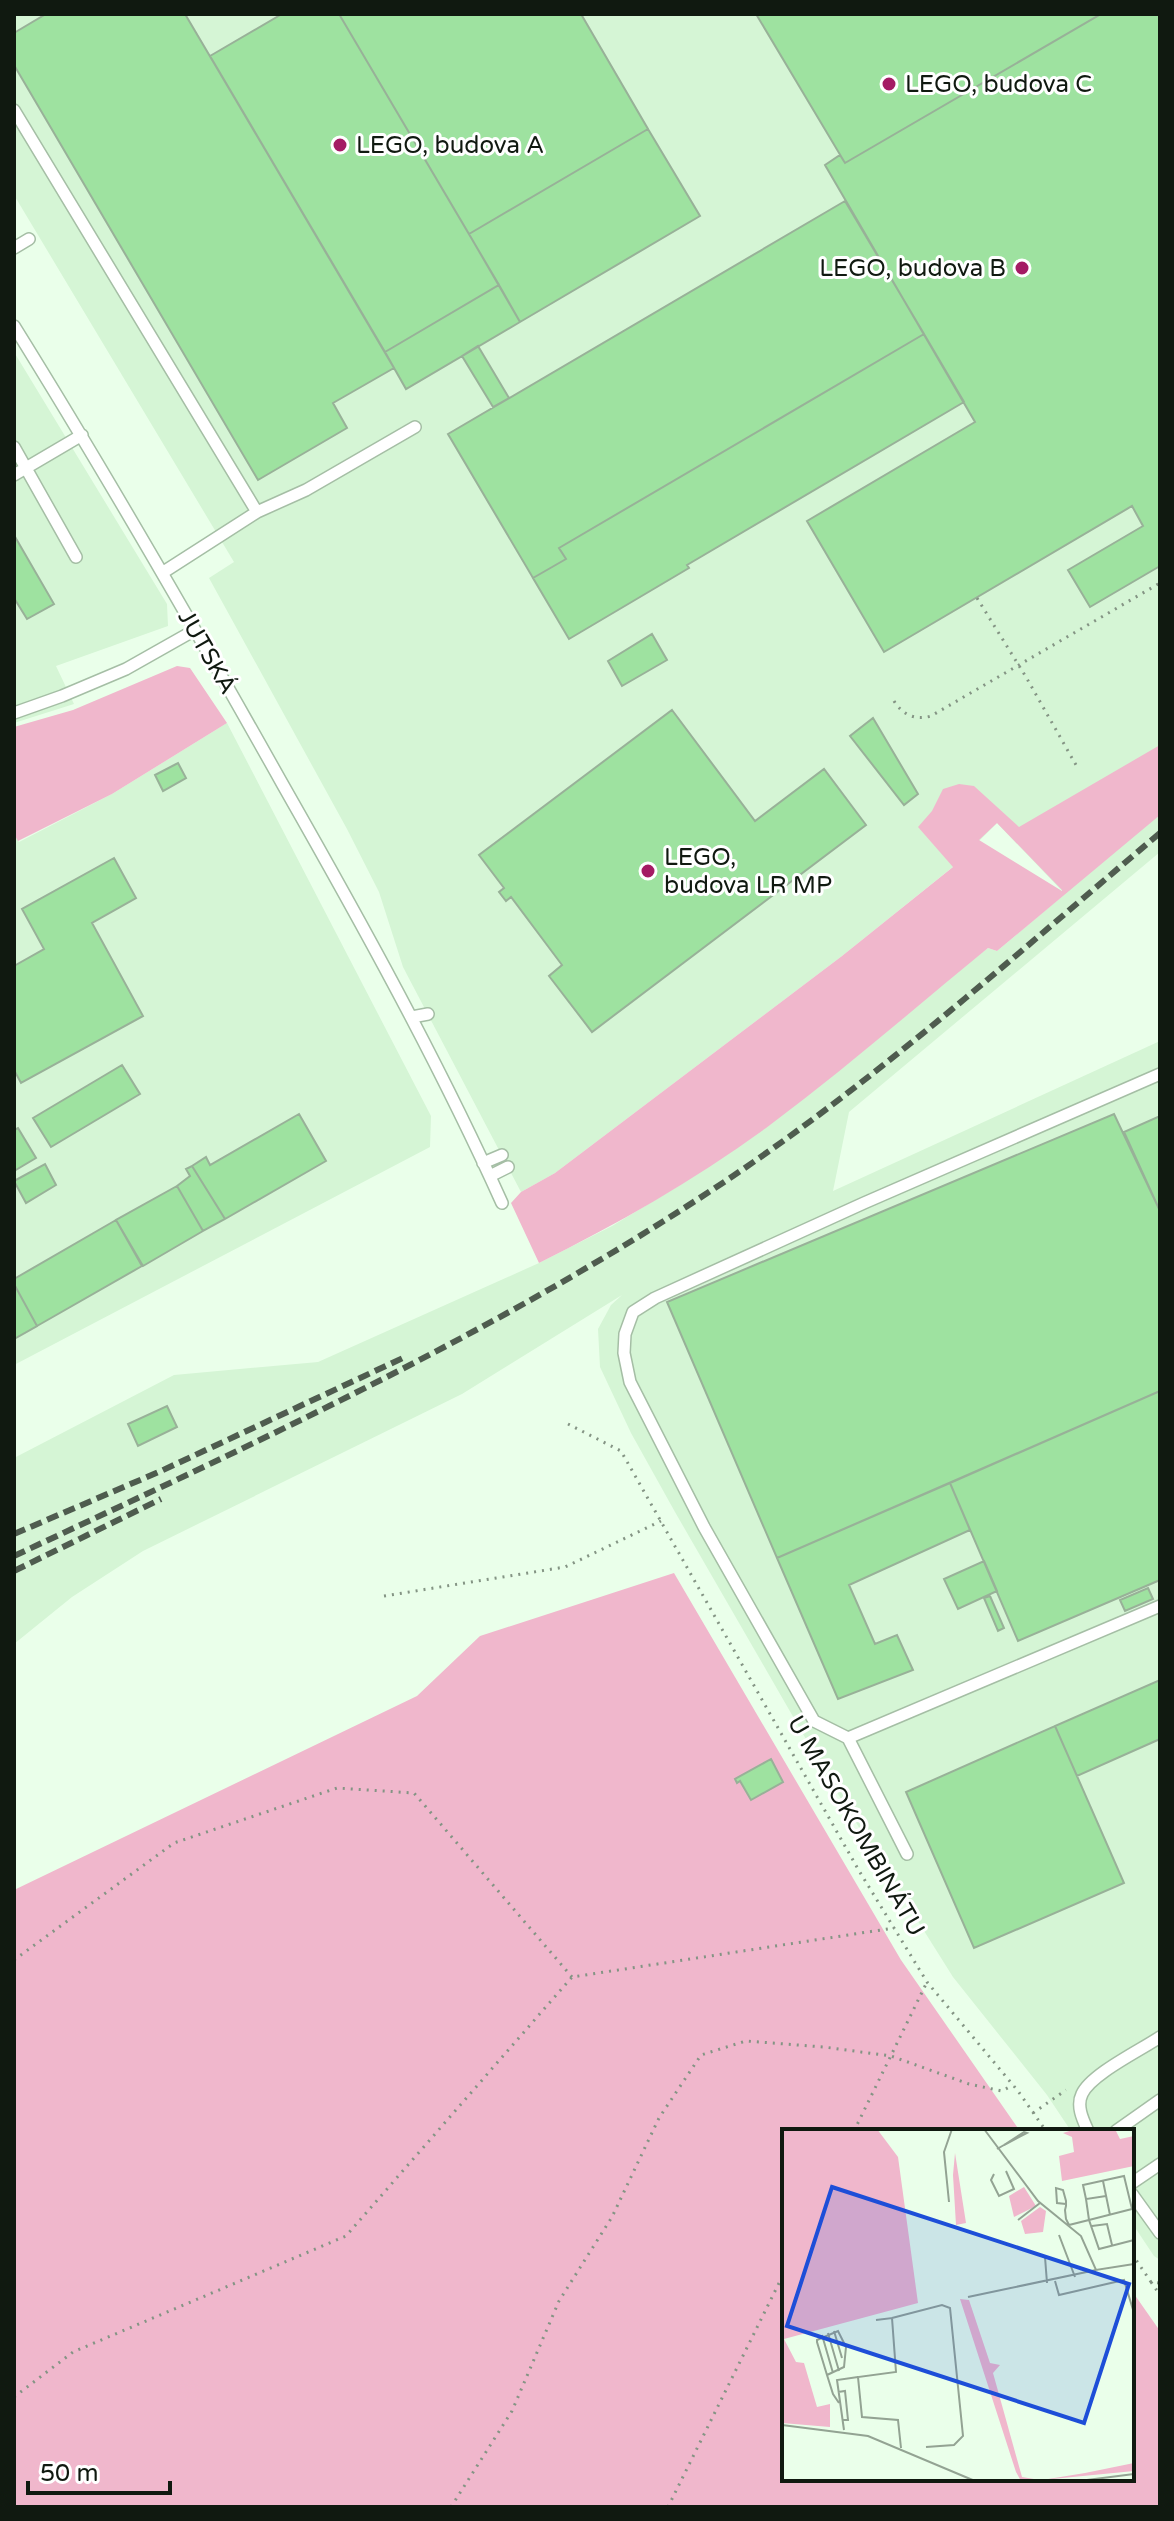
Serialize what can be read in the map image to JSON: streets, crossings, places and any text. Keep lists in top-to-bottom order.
{
  "streets": {
    "lane": ["JUTSKÁ"],
    "path": ["U MASOKOMBINÁTU"]
  },
  "places": [
    "LEGO, budova C",
    "LEGO, budova A",
    "LEGO, budova B",
    "LEGO, budova LR MP"
  ],
  "scale_bar": "50 m"
}
